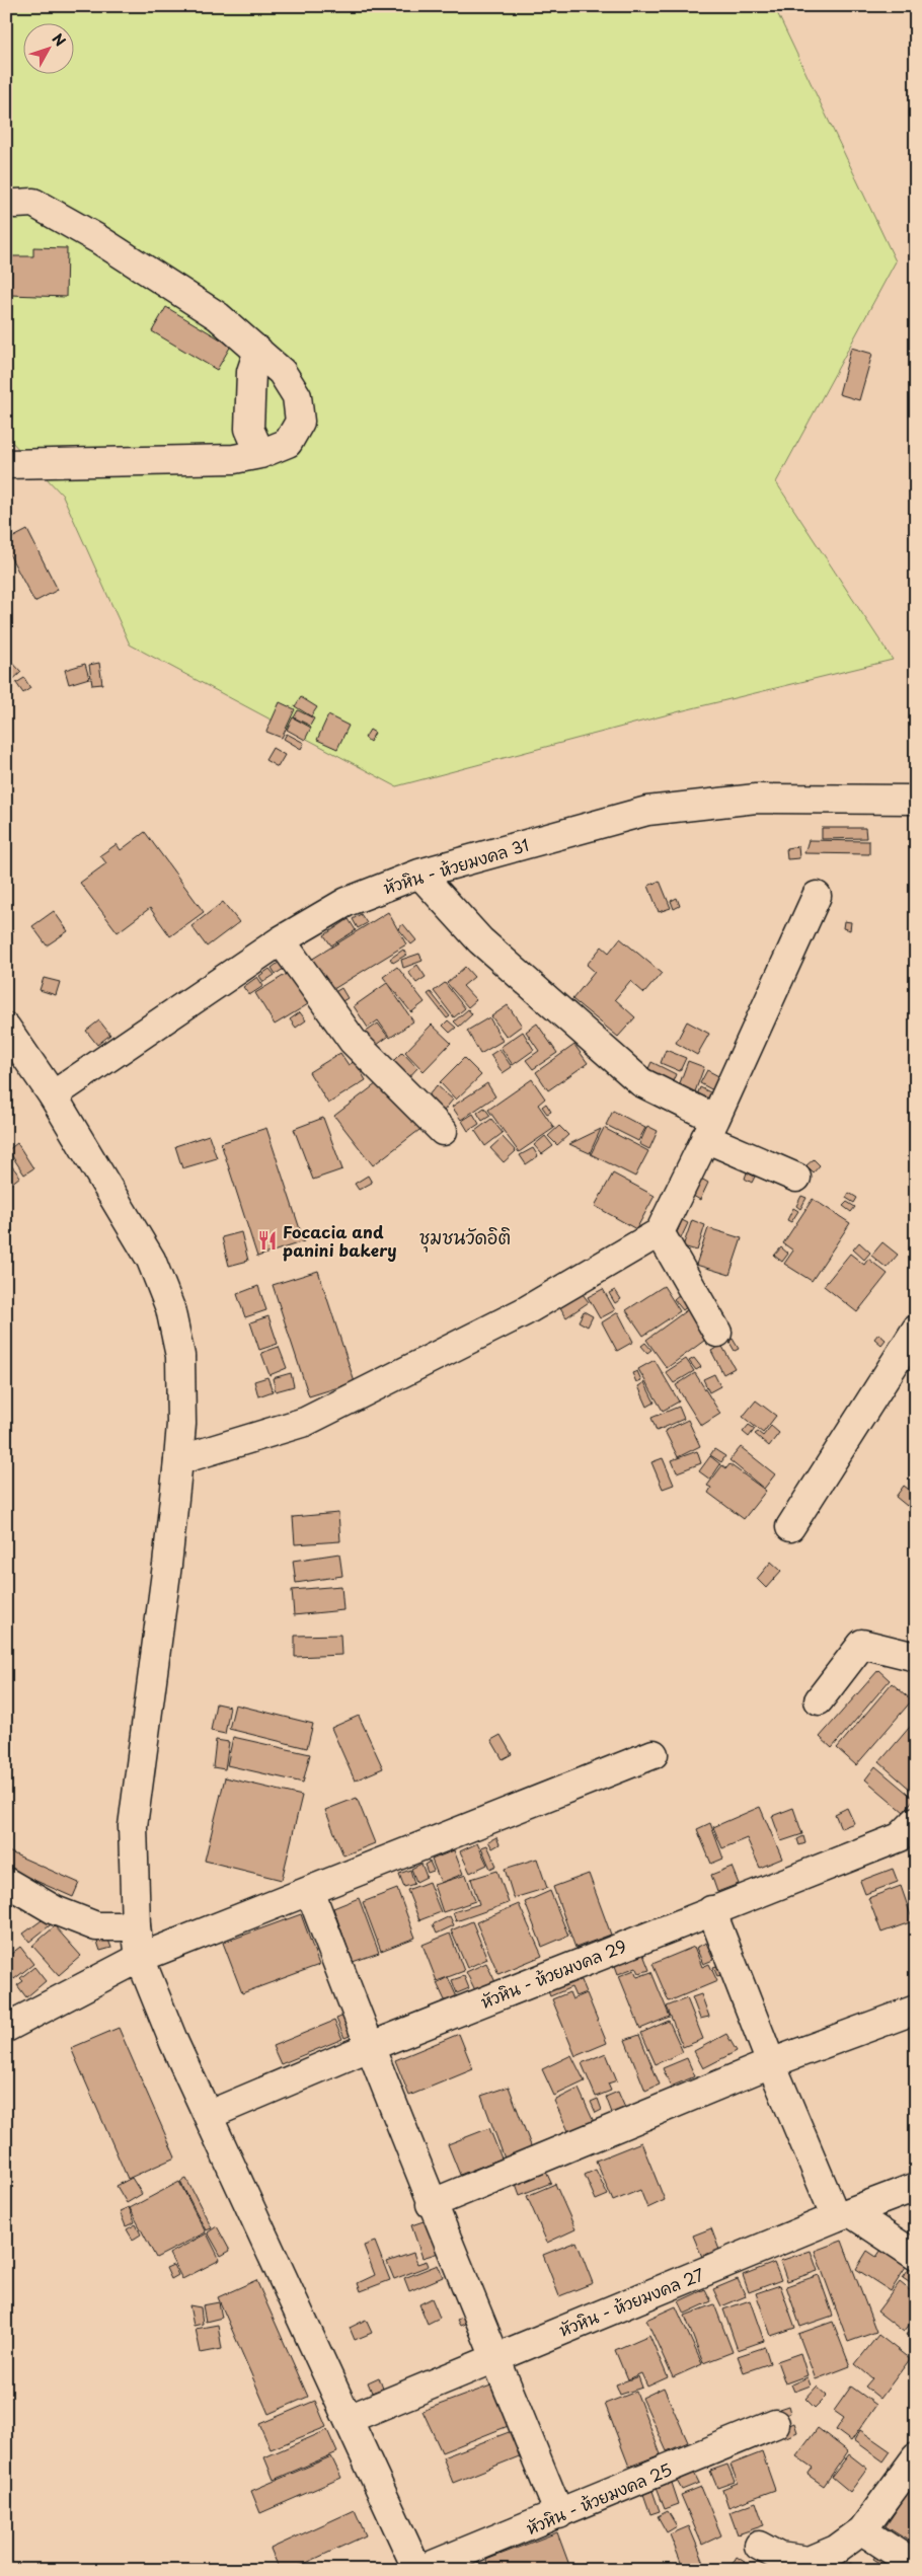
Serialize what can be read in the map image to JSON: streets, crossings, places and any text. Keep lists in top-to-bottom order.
{
  "streets": {
    "street": [
      "หัวหิน - ห้วยมงคล 31",
      "หัวหิน - ห้วยมงคล 29",
      "หัวหิน - ห้วยมงคล 27",
      "หัวหิน - ห้วยมงคล 25"
    ]
  },
  "districts": ["ชุมชนวัดอิติ"],
  "places": {
    "restaurant": ["Focacia and panini bakery"]
  },
  "north": "top right"
}
